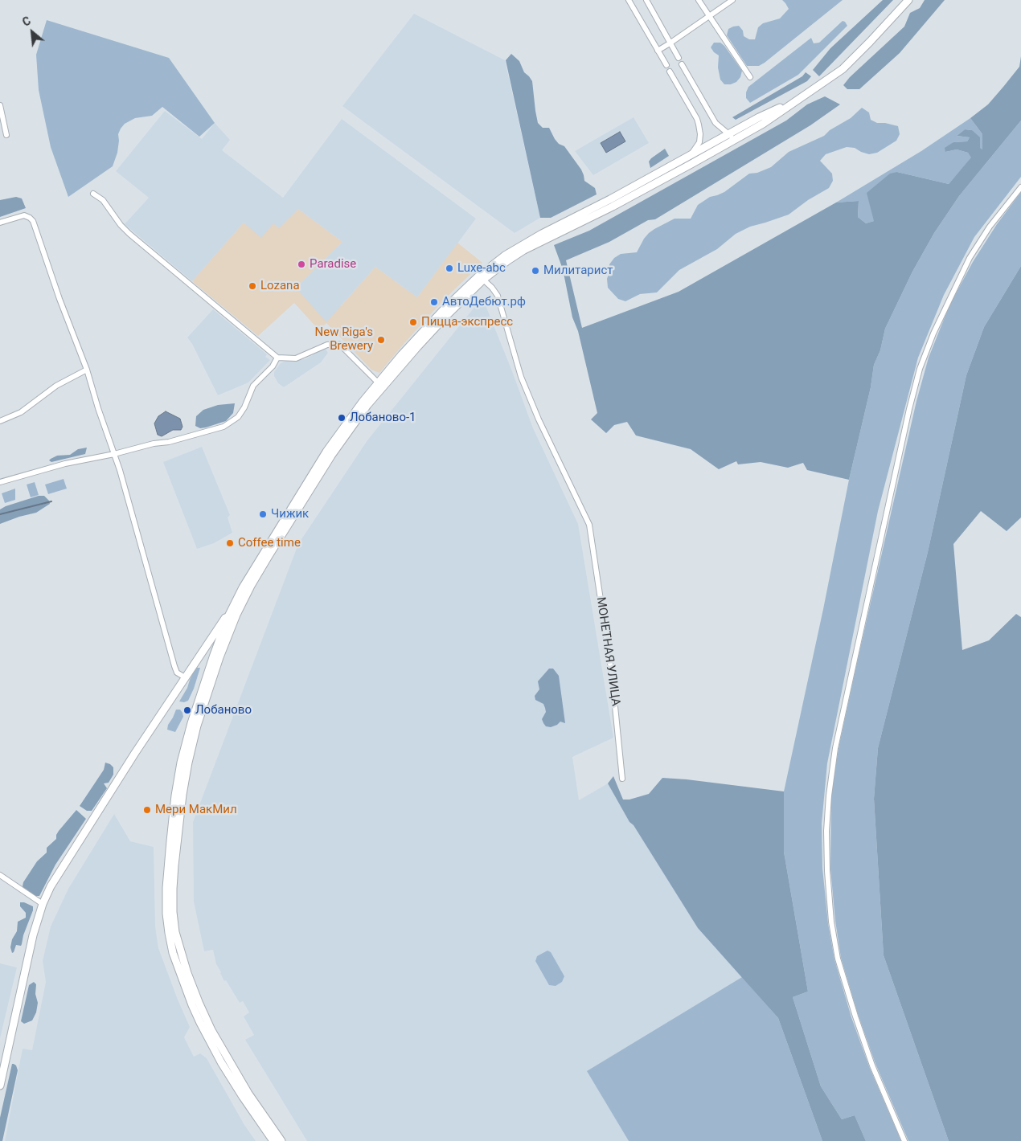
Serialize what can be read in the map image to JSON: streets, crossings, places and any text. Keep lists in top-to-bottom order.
{
  "streets": {
    "street": ["МОНЕТНАЯ УЛИЦА"]
  },
  "places": [
    "Paradise",
    "Luxe-abc",
    "Милитарист",
    "Lozana",
    "АвтоДебют.рф",
    "Пицца-экспресс",
    "New Riga's Brewery",
    "Лобаново-1",
    "Чижик",
    "Coffee time",
    "Лобаново",
    "Мери МакМил"
  ],
  "north": "top left"
}
